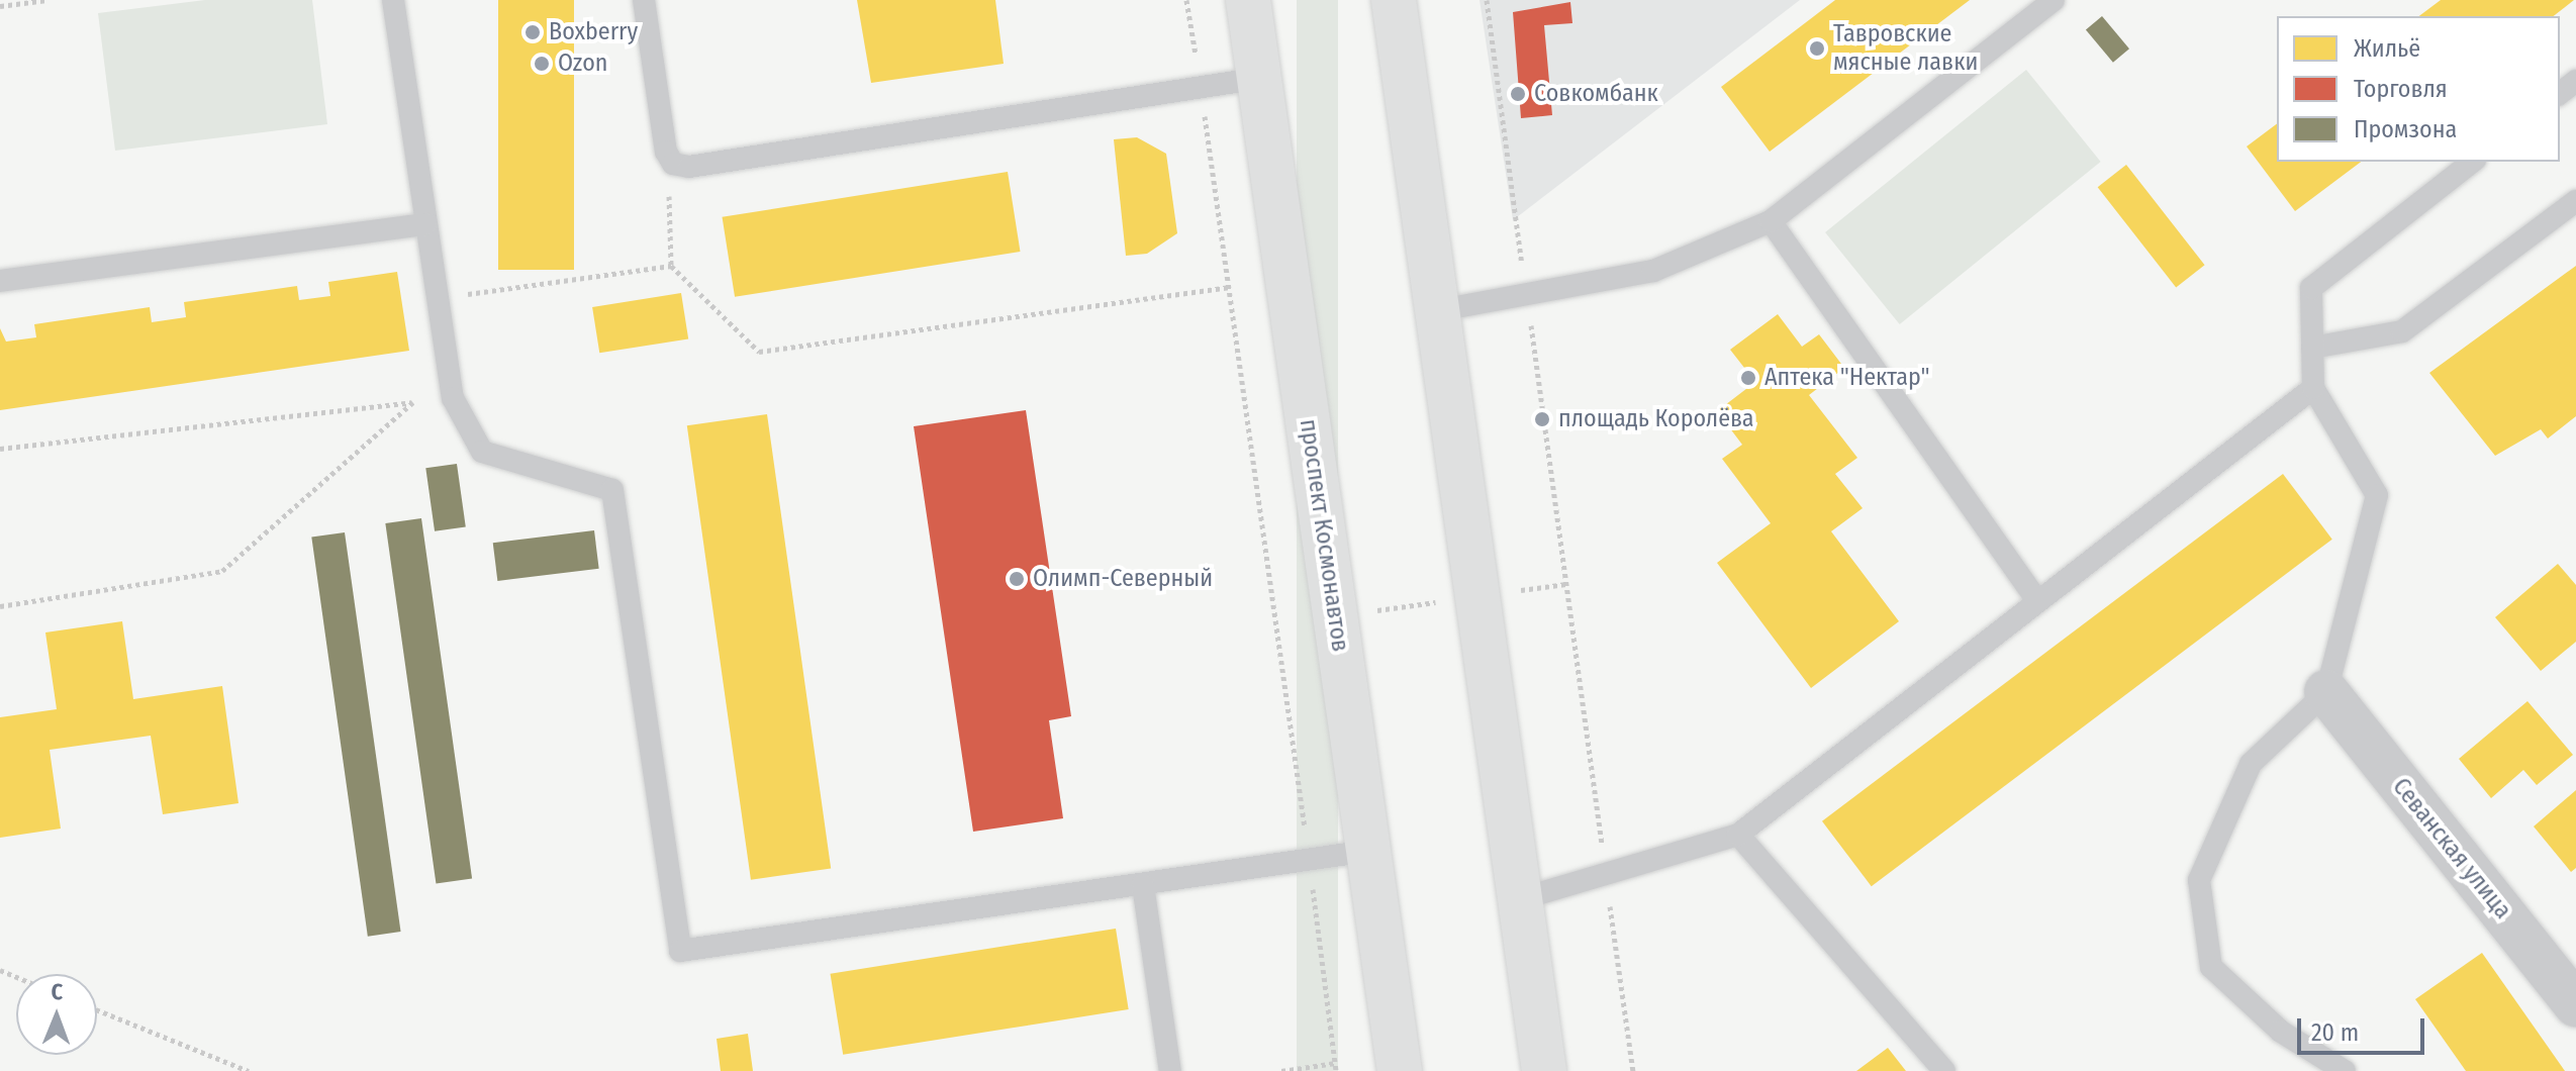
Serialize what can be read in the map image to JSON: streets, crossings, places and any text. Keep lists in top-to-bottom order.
{
  "streets": {
    "main road": ["проспект Космонавтов"],
    "street": ["Севанская улица"]
  },
  "places": [
    "Boxberry",
    "Тавровские мясные лавки",
    "Ozon",
    "Совкомбанк",
    "Аптека \"Нектар\"",
    "площадь Королёва",
    "Олимп-Северный"
  ],
  "legend": ["Жильё", "Торговля", "Промзона"],
  "scale_bar": "20 m",
  "north": "top"
}
